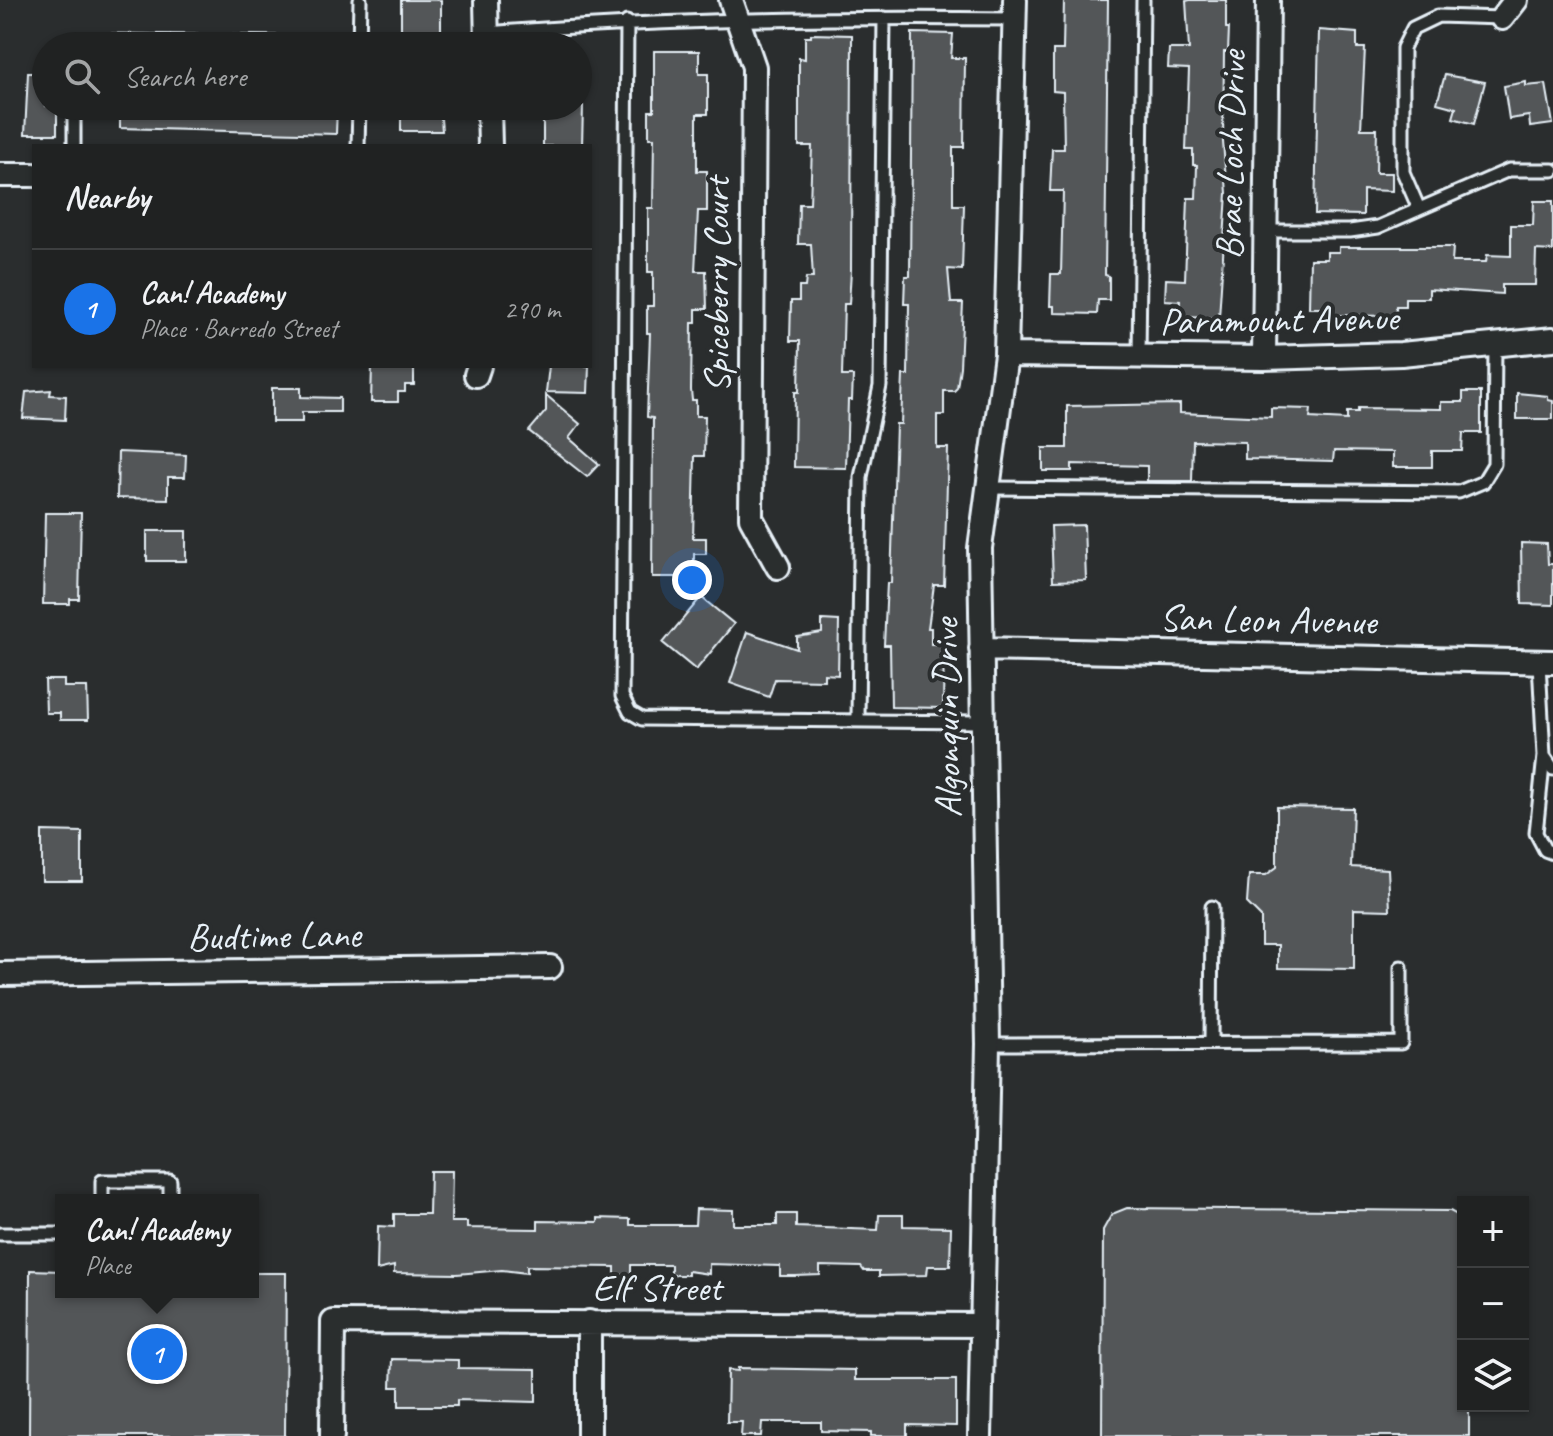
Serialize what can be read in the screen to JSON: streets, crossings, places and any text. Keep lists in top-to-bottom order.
{
  "streets": {
    "street": [
      "Brae Loch Drive",
      "Spiceberry Court",
      "Paramount Avenue",
      "San Leon Avenue",
      "Algonquin Drive",
      "Budtime Lane",
      "Elf Street"
    ]
  },
  "crossings": [
    ["Brae Loch Drive", "Paramount Avenue"],
    ["Paramount Avenue", "Algonquin Drive"],
    ["San Leon Avenue", "Algonquin Drive"],
    ["Algonquin Drive", "Elf Street"]
  ],
  "page": {
    "search": "Search here",
    "heading": "Nearby",
    "list": [
      {
        "mark": "1",
        "name": "Can! Academy",
        "note": "Place · Barredo Street",
        "value": "290 m"
      }
    ],
    "popup": ["Can! Academy", "Place"],
    "map_buttons": ["+", "−"],
    "pins": "1"
  }
}
